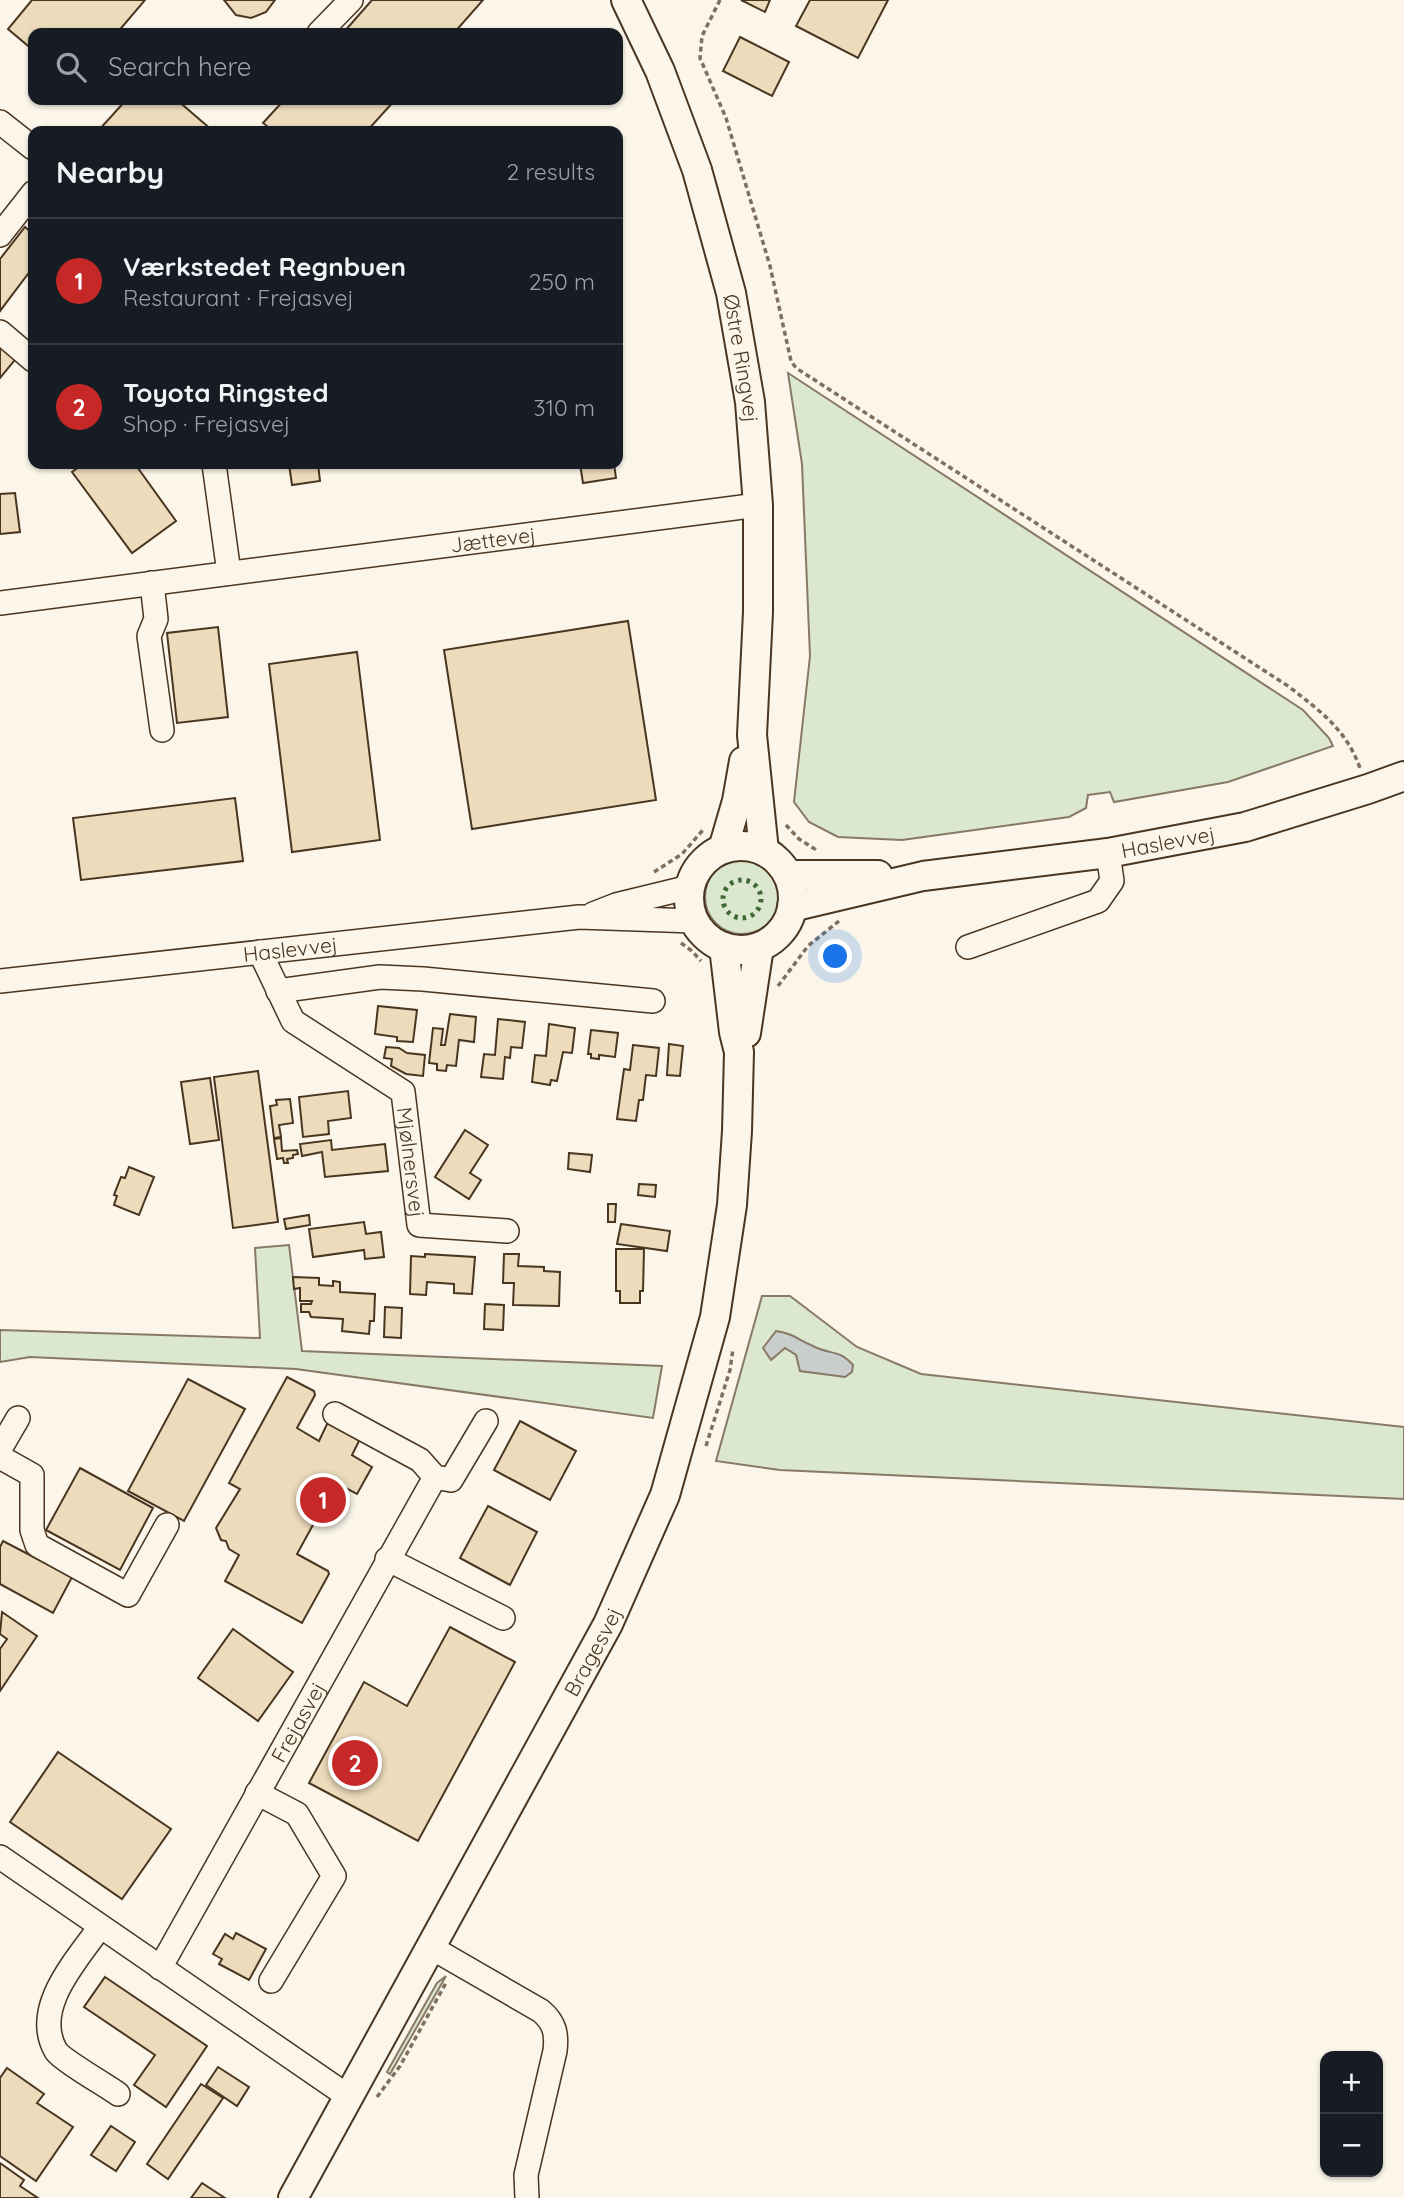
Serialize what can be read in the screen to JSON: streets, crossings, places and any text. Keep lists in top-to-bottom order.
{
  "streets": {
    "main road": ["Østre Ringvej", "Haslevvej", "Bragesvej"],
    "street": ["Jættevej", "Mjølnersvej", "Frejasvej"]
  },
  "crossings": [
    ["Østre Ringvej", "Jættevej"],
    ["Østre Ringvej", "Haslevvej"],
    ["Østre Ringvej", "Bragesvej"],
    ["Haslevvej", "Mjølnersvej"],
    ["Haslevvej", "Bragesvej"]
  ],
  "page": {
    "search": "Search here",
    "heading": ["Nearby", "2 results"],
    "list": [
      {
        "mark": "1",
        "name": "Værkstedet Regnbuen",
        "note": "Restaurant · Frejasvej",
        "value": "250 m"
      },
      {
        "mark": "2",
        "name": "Toyota Ringsted",
        "note": "Shop · Frejasvej",
        "value": "310 m"
      }
    ],
    "pins": ["1", "2"],
    "map_buttons": ["+", "−"]
  }
}
